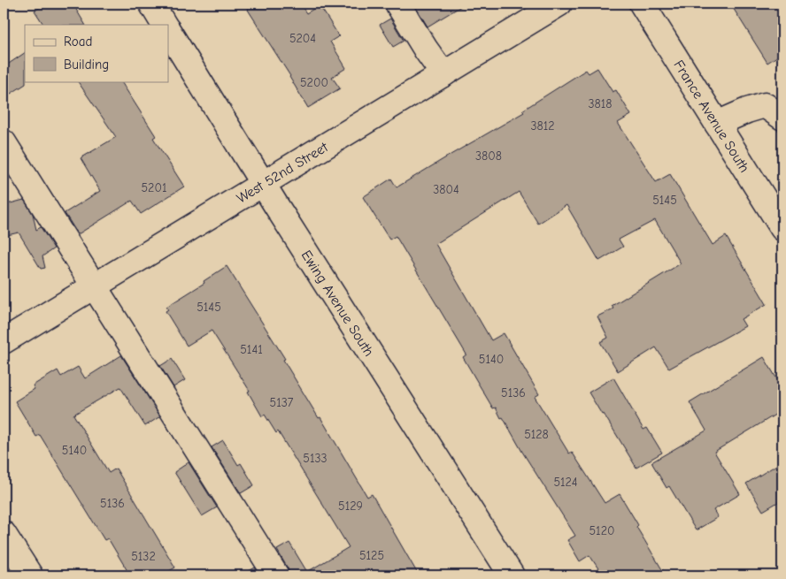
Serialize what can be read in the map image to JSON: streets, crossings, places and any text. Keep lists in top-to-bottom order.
{
  "streets": {
    "street": ["France Avenue South", "West 52nd Street", "Ewing Avenue South"]
  },
  "crossings": [
    ["West 52nd Street", "Ewing Avenue South"]
  ],
  "house_numbers": [
    "5204",
    "5200",
    "3818",
    "3812",
    "3808",
    "5201",
    "3804",
    "5145",
    "5145",
    "5141",
    "5140",
    "5136",
    "5137",
    "5128",
    "5140",
    "5133",
    "5124",
    "5136",
    "5129",
    "5120",
    "5125",
    "5132"
  ],
  "legend": ["Road", "Building"]
}
